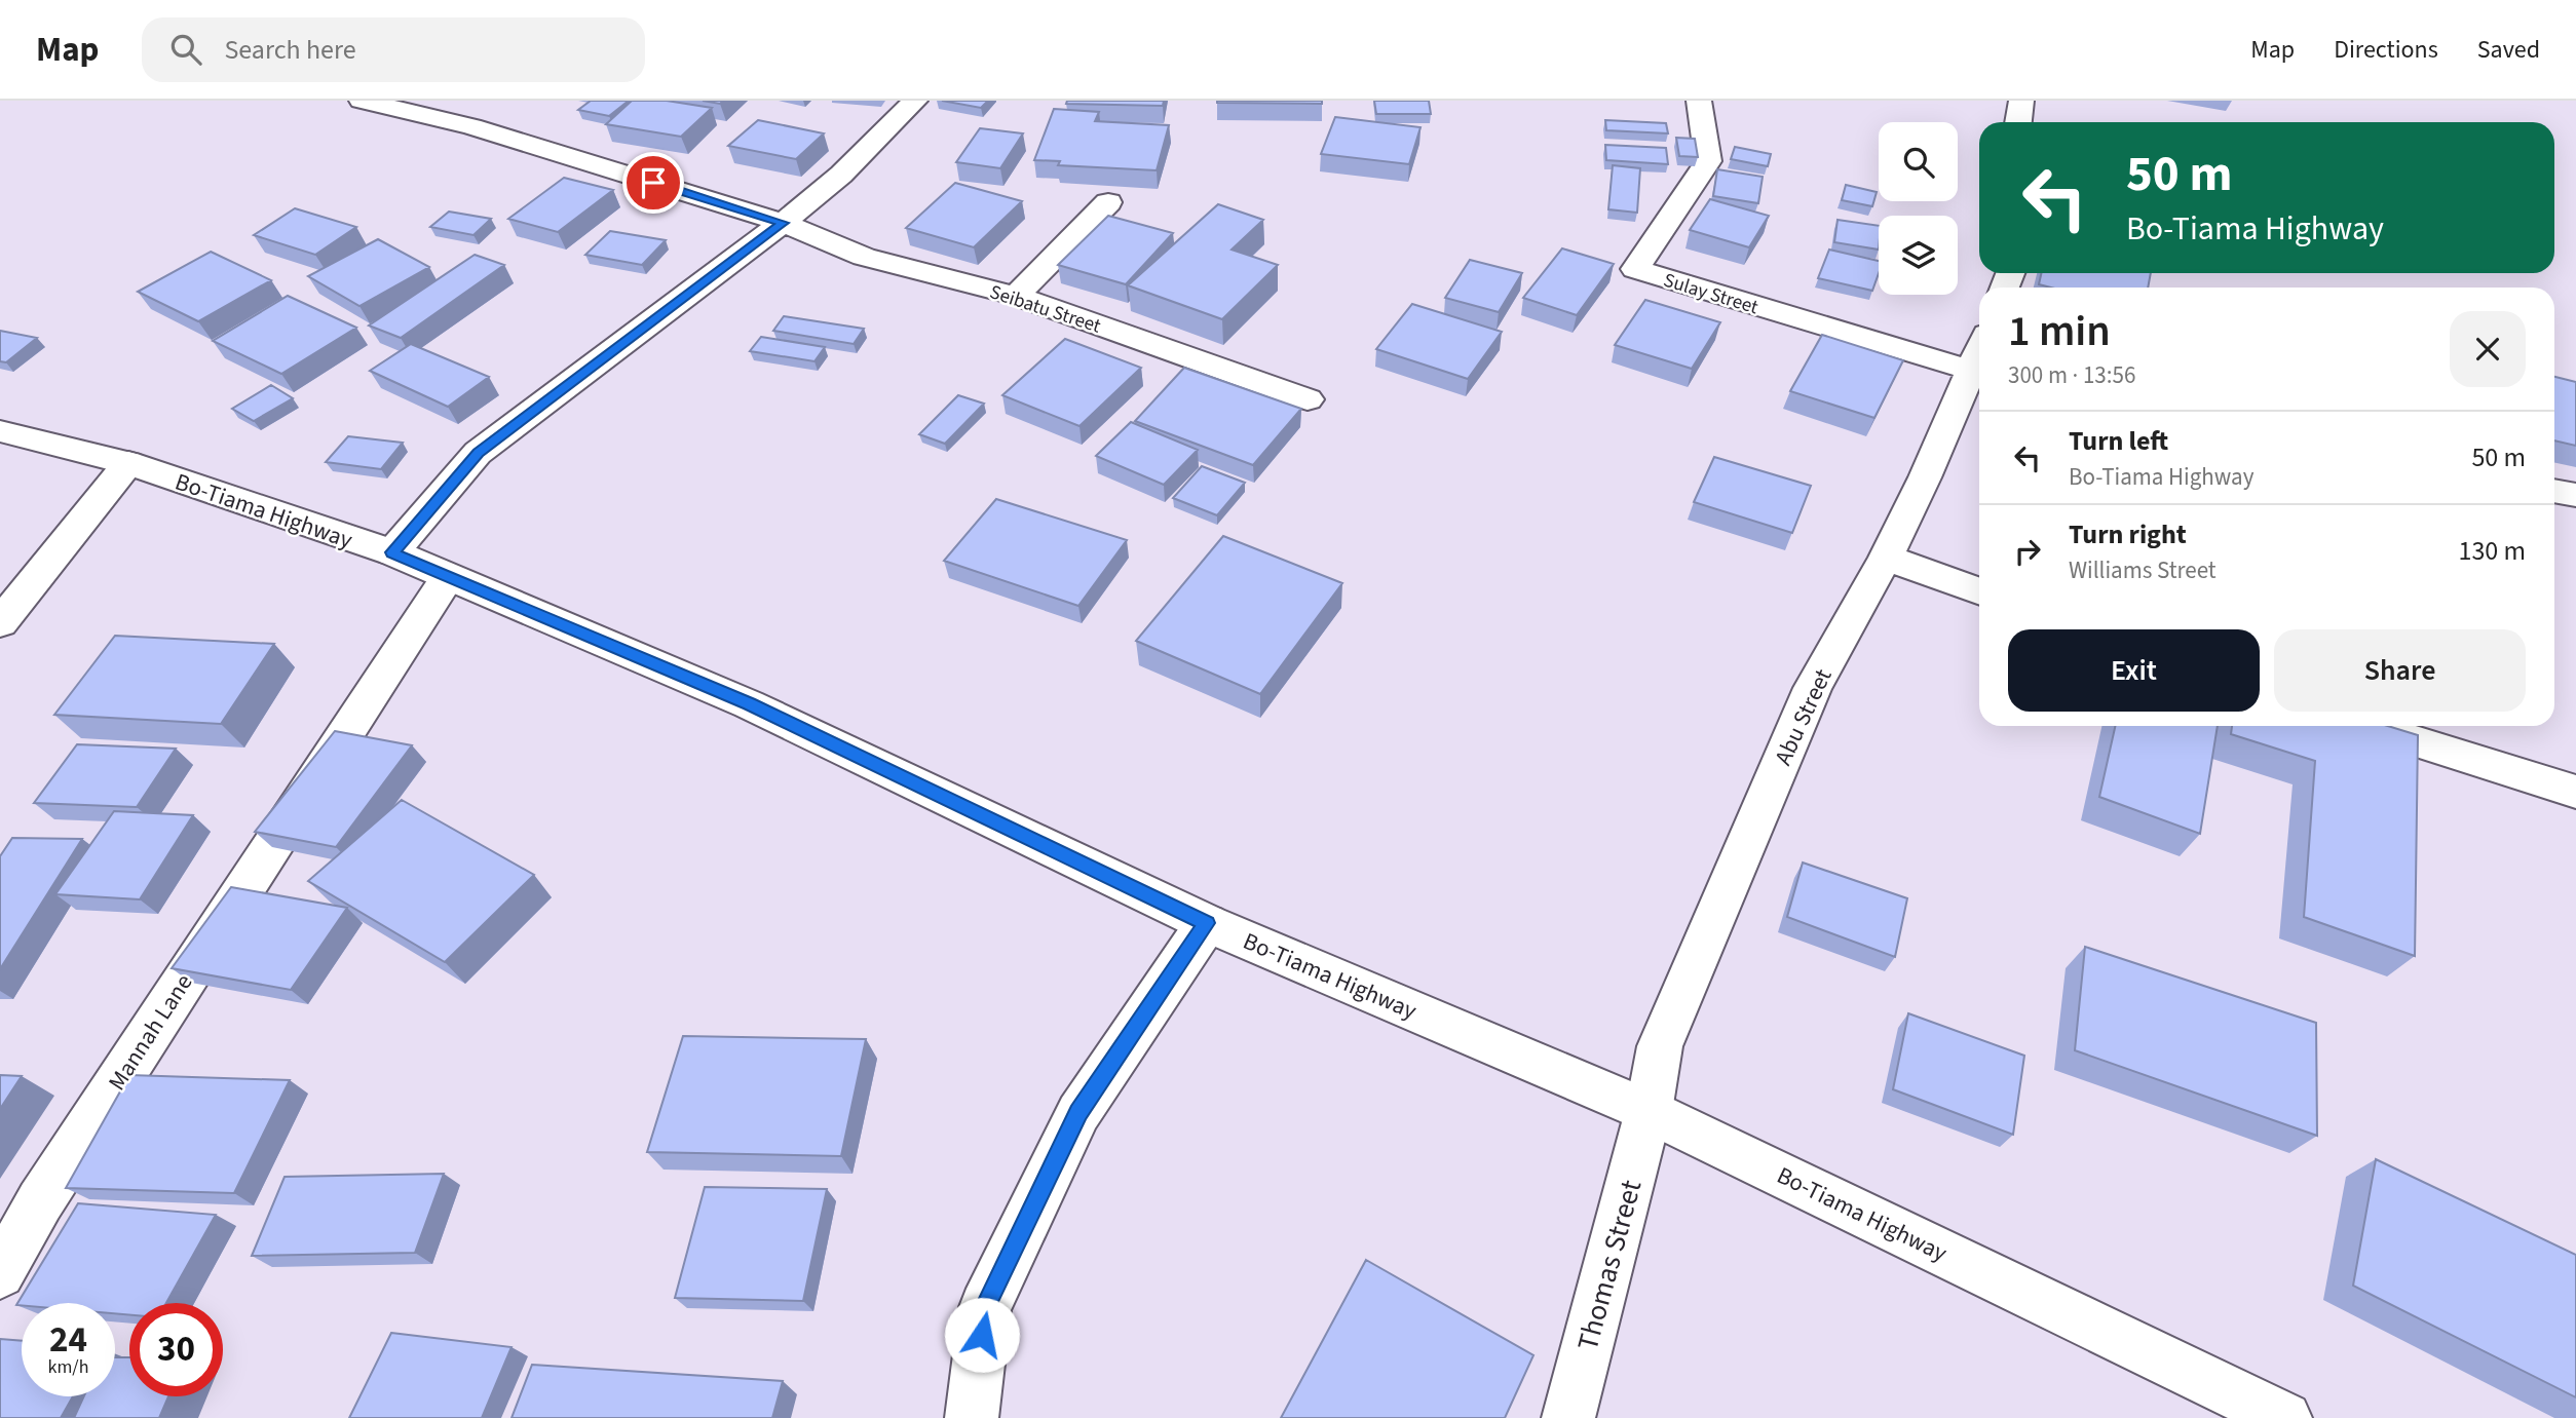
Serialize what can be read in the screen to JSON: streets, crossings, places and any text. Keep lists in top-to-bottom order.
{
  "streets": {
    "main road": [
      "Sulay Street",
      "Seibatu Street",
      "Bo-Tiama Highway",
      "Abu Street",
      "Mannah Lane",
      "Thomas Street"
    ]
  },
  "crossings": [
    ["Sulay Street", "Abu Street"],
    ["Bo-Tiama Highway", "Abu Street"],
    ["Bo-Tiama Highway", "Mannah Lane"],
    ["Bo-Tiama Highway", "Thomas Street"],
    ["Abu Street", "Thomas Street"]
  ],
  "page": {
    "header": "Map",
    "search": "Search here",
    "nav": ["Map", "Directions", "Saved"],
    "turn": ["50 m", "Bo-Tiama Highway"],
    "heading": ["1 min", "300 m · 13:56"],
    "list": [
      {
        "name": "Turn left",
        "note": "Bo-Tiama Highway",
        "value": "50 m"
      },
      {
        "name": "Turn right",
        "note": "Williams Street",
        "value": "130 m"
      }
    ],
    "buttons": ["Exit", "Share"],
    "speed": "24 km/h",
    "limit": "30"
  }
}
